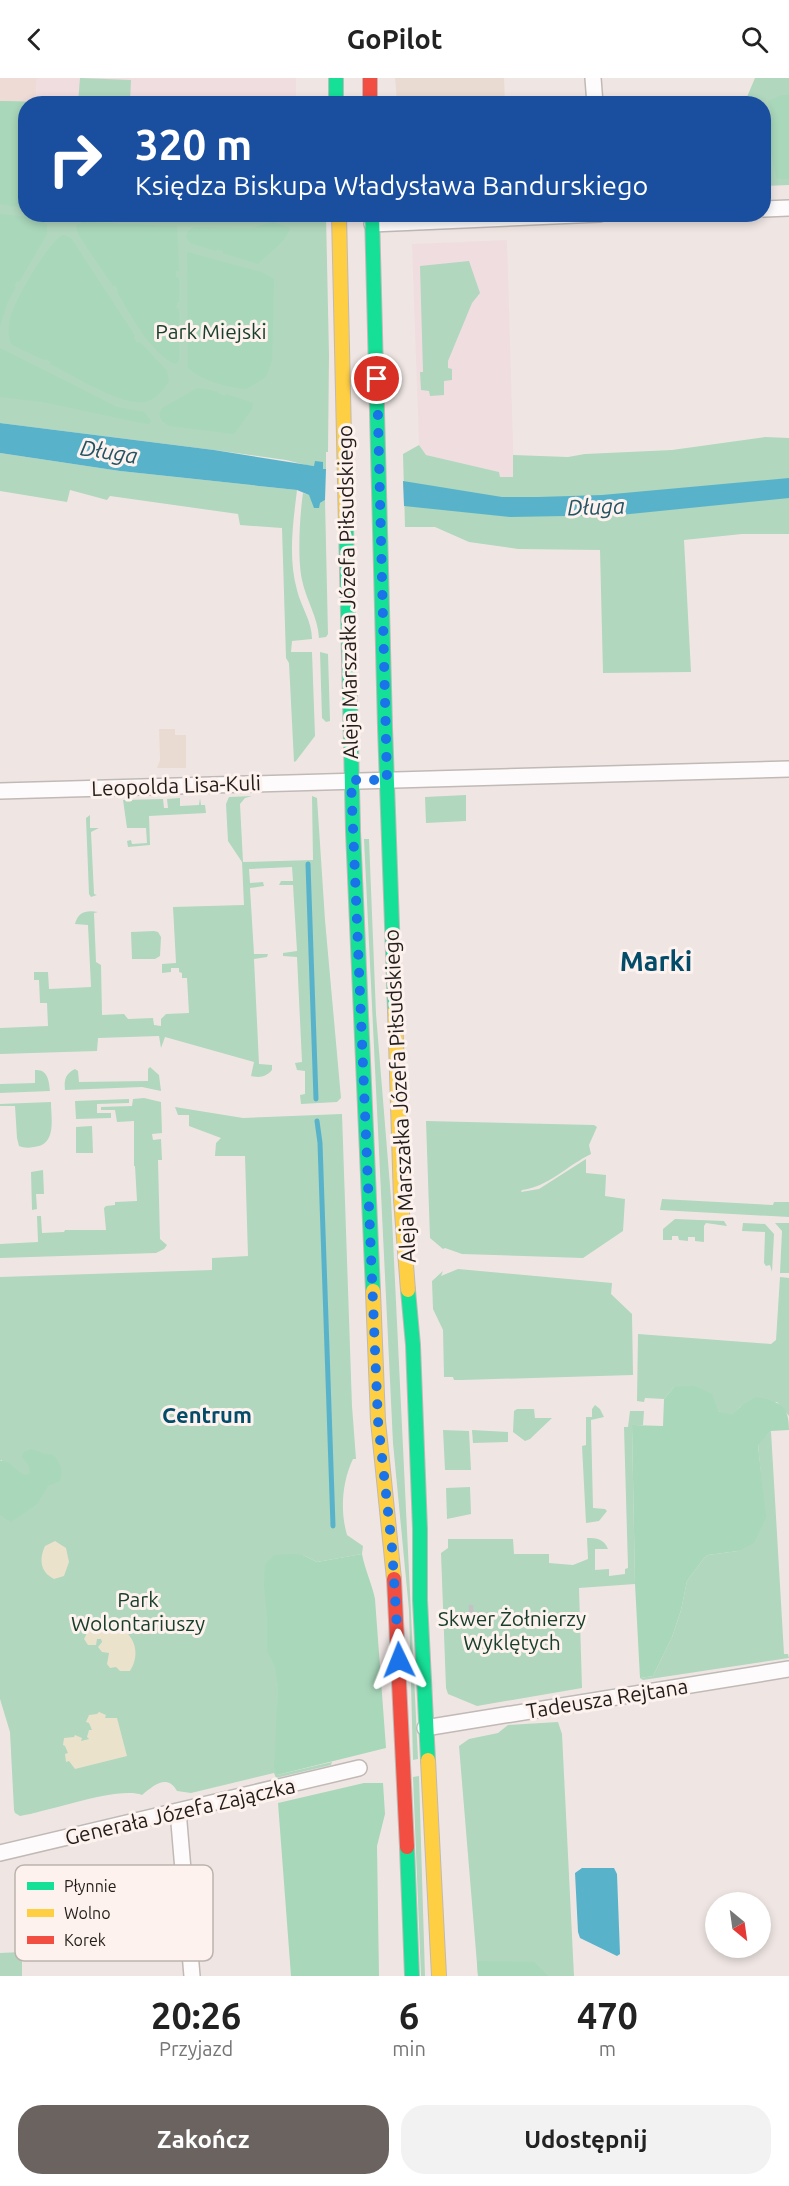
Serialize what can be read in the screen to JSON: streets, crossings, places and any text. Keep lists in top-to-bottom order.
{
  "streets": {
    "main road": ["Aleja Marszałka Józefa Piłsudskiego"],
    "street": ["Leopolda Lisa-Kuli", "Tadeusza Rejtana", "Generała Józefa Zajączka"]
  },
  "crossings": [
    ["Aleja Marszałka Józefa Piłsudskiego", "Leopolda Lisa-Kuli"],
    ["Aleja Marszałka Józefa Piłsudskiego", "Tadeusza Rejtana"]
  ],
  "districts": ["Marki", "Centrum"],
  "water": ["Długa"],
  "parks": ["Park Miejski", "Park Wolontariuszy", "Skwer Żołnierzy Wyklętych"],
  "legend": ["Płynnie", "Wolno", "Korek"],
  "north": "bottom right",
  "page": {
    "header": "GoPilot",
    "turn": ["320 m", "Księdza Biskupa Władysława Bandurskiego"],
    "eta": [
      "20:26",
      "Przyjazd",
      "6",
      "min",
      "470",
      "m"
    ],
    "buttons": ["Zakończ", "Udostępnij"]
  }
}
